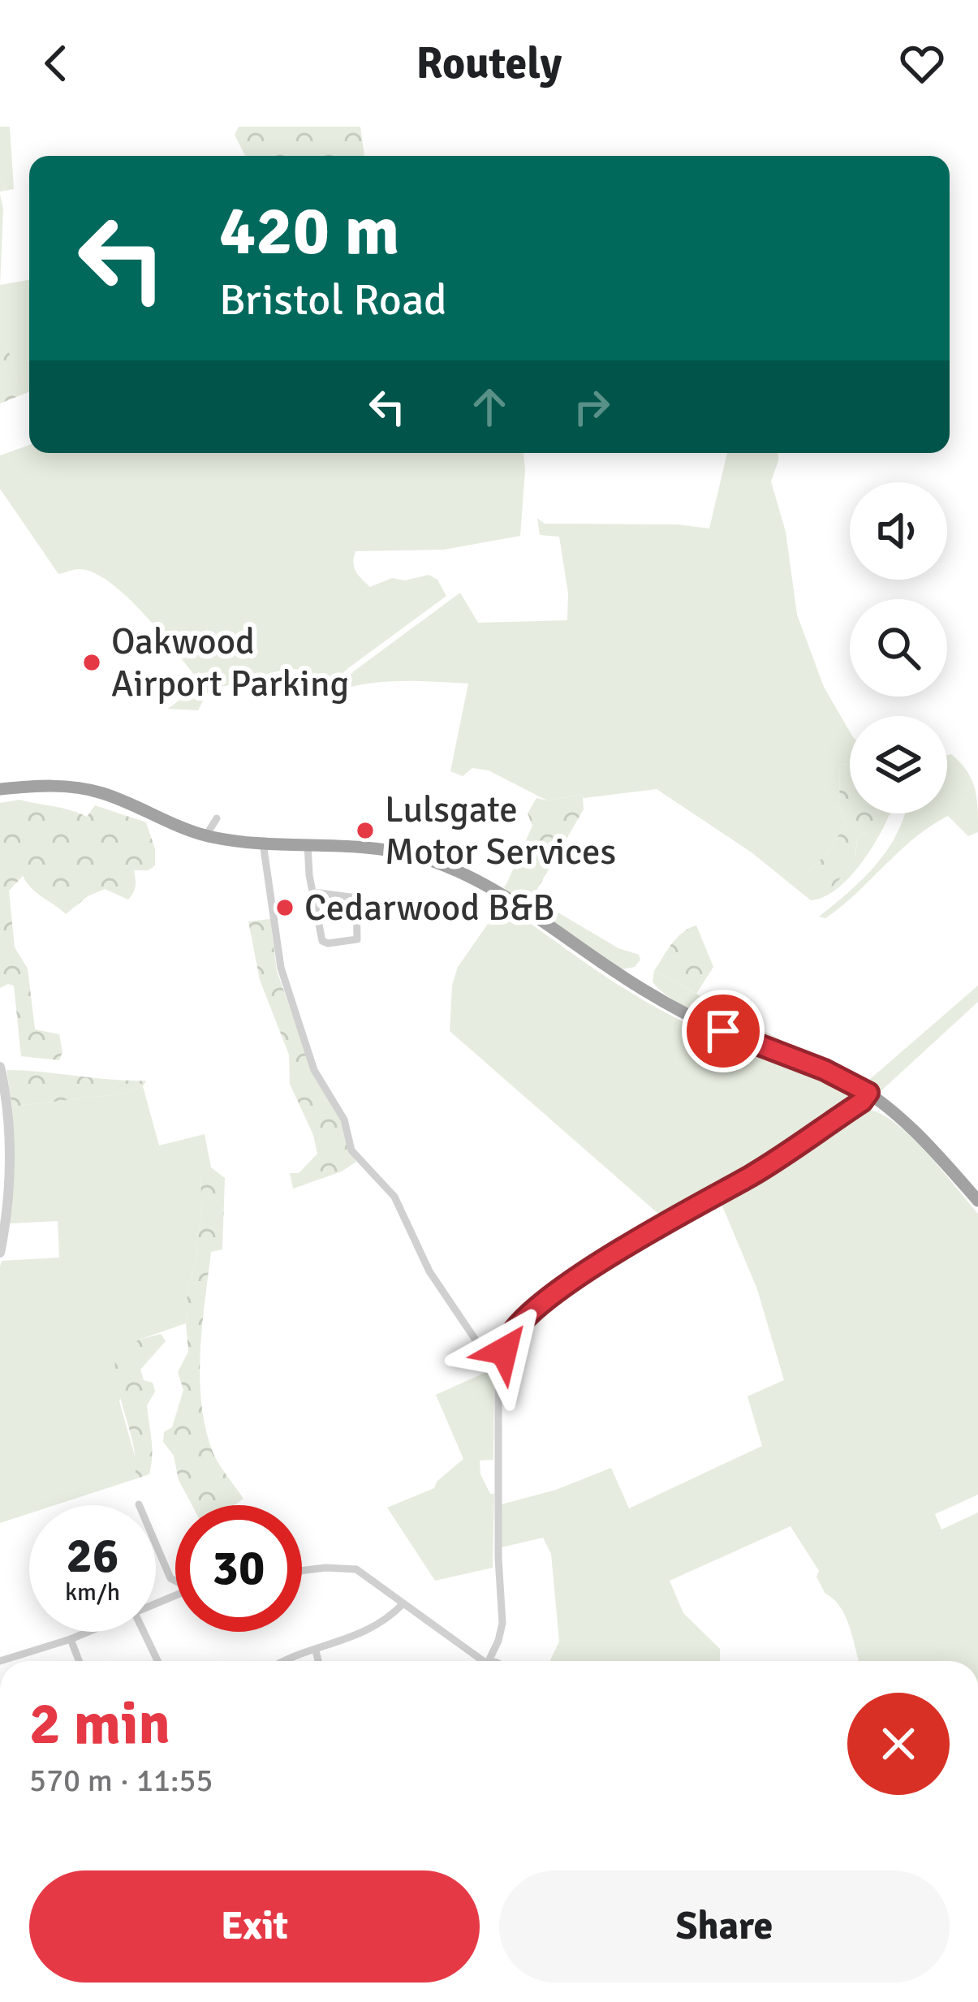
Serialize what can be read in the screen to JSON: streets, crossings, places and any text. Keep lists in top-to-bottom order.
{
  "places": ["Oakwood Airport Parking", "Lulsgate Motor Services", "Cedarwood B&B"],
  "page": {
    "header": "Routely",
    "turn": ["420 m", "Bristol Road"],
    "speed": "26 km/h",
    "limit": "30",
    "heading": ["2 min", "570 m · 11:55"],
    "buttons": ["Exit", "Share"]
  }
}
